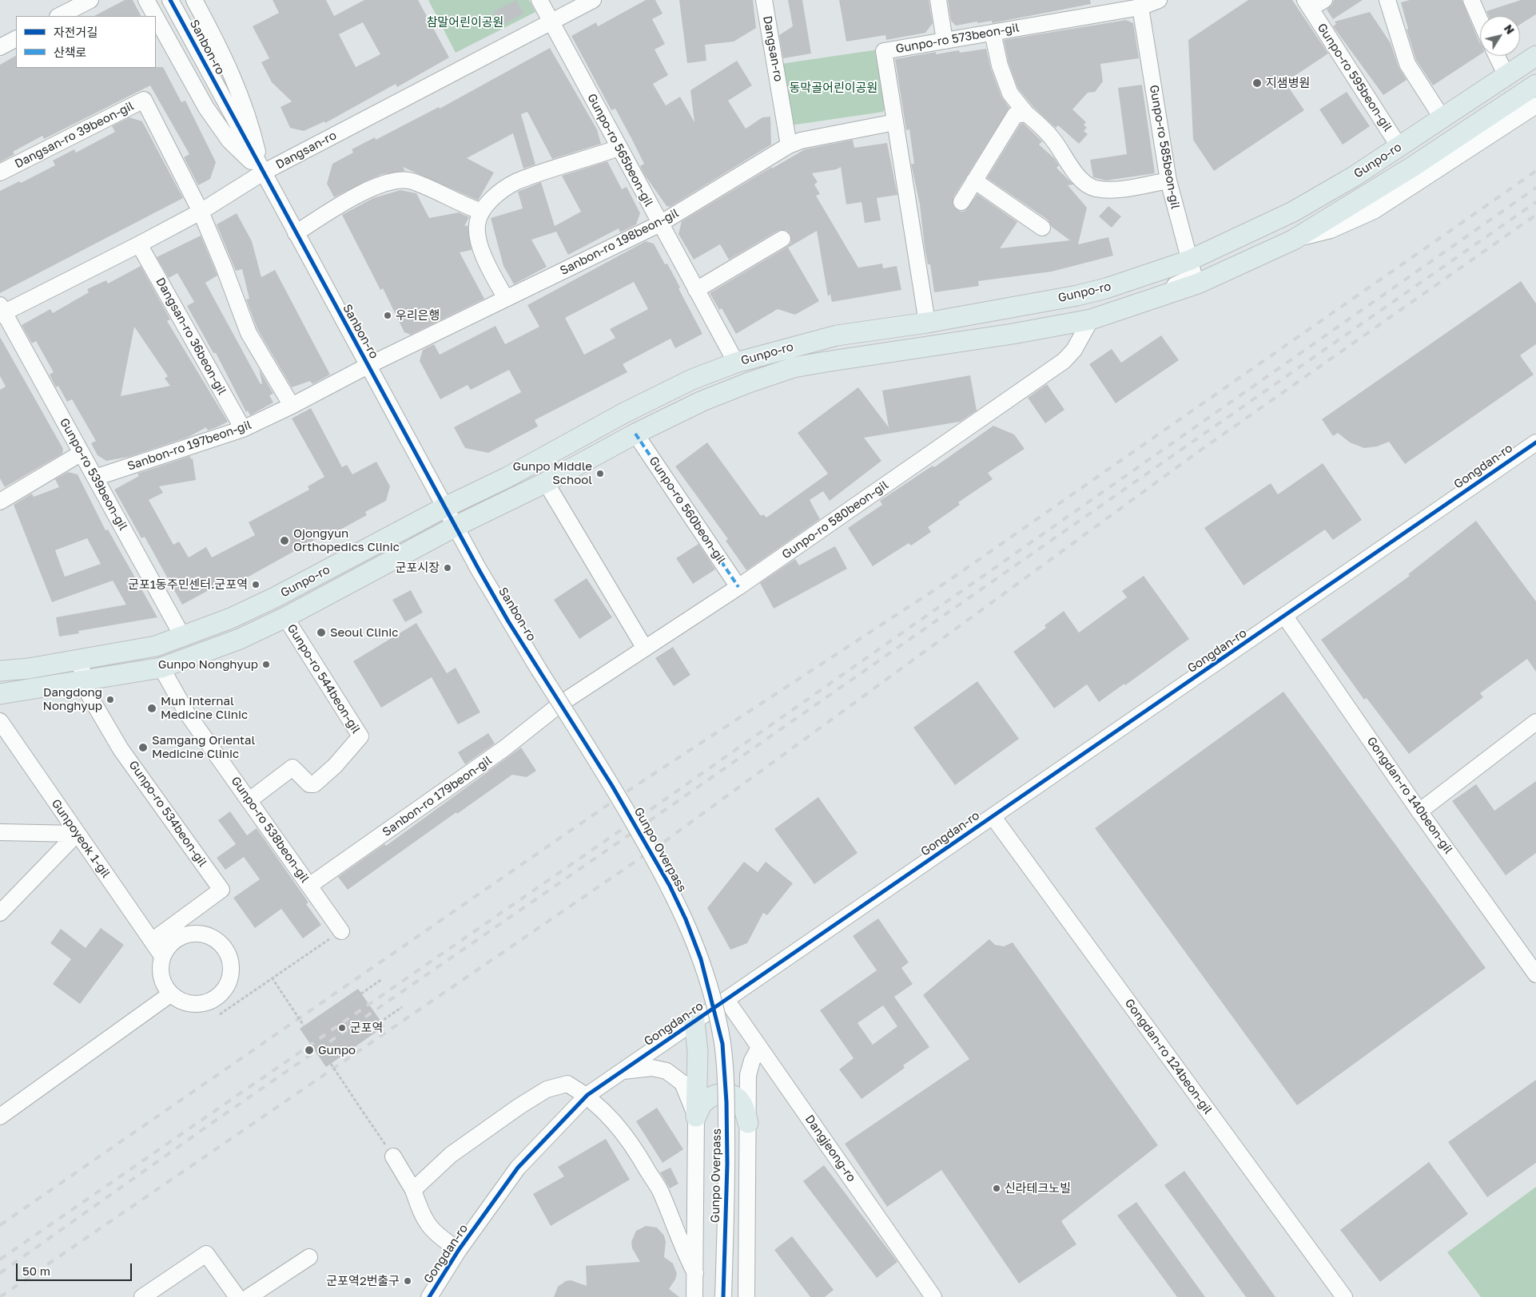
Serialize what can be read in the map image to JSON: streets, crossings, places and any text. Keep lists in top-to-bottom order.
{
  "streets": {
    "main road": ["Gunpo-ro"],
    "street": [
      "Gunpo-ro 573beon-gil",
      "Sanbon-ro",
      "Dangsan-ro",
      "Gunpo-ro 595beon-gil",
      "Dangsan-ro 39beon-gil",
      "Gunpo-ro 585beon-gil",
      "Gunpo-ro 565beon-gil",
      "Sanbon-ro 198beon-gil",
      "Dangsan-ro 36beon-gil",
      "Sanbon-ro 197beon-gil",
      "Gongdan-ro",
      "Gunpo-ro 539beon-gil",
      "Gunpo-ro 560beon-gil",
      "Gunpo-ro 580beon-gil",
      "Gunpo-ro 544beon-gil",
      "Gongdan-ro 140beon-gil",
      "Sanbon-ro 179beon-gil",
      "Gunpo-ro 534beon-gil",
      "Gunpo-ro 538beon-gil",
      "Gunpoyeok 1-gil",
      "Gunpo Overpass",
      "Gongdan-ro 124beon-gil",
      "Dangjeong-ro"
    ]
  },
  "crossings": [
    ["Gunpo-ro 573beon-gil", "Gunpo-ro 585beon-gil"],
    ["Gunpo-ro 573beon-gil", "Gunpo-ro"],
    ["Gunpo-ro 573beon-gil", "Sanbon-ro 198beon-gil"],
    ["Sanbon-ro", "Dangsan-ro"],
    ["Sanbon-ro", "Gunpo-ro"],
    ["Sanbon-ro", "Sanbon-ro 198beon-gil"],
    ["Sanbon-ro", "Sanbon-ro 197beon-gil"],
    ["Sanbon-ro", "Gunpo Overpass"],
    ["Dangsan-ro", "Dangsan-ro 39beon-gil"],
    ["Dangsan-ro", "Gunpo-ro 565beon-gil"],
    ["Dangsan-ro", "Sanbon-ro 198beon-gil"],
    ["Dangsan-ro", "Dangsan-ro 36beon-gil"],
    ["Dangsan-ro", "Gunpo-ro 539beon-gil"],
    ["Gunpo-ro 595beon-gil", "Gunpo-ro"],
    ["Gunpo-ro 585beon-gil", "Gunpo-ro"],
    ["Gunpo-ro 565beon-gil", "Gunpo-ro"],
    ["Gunpo-ro 565beon-gil", "Sanbon-ro 198beon-gil"],
    ["Gunpo-ro", "Gunpo-ro 539beon-gil"],
    ["Gunpo-ro", "Gunpo-ro 560beon-gil"],
    ["Gunpo-ro", "Gunpo-ro 580beon-gil"],
    ["Gunpo-ro", "Gunpo-ro 544beon-gil"],
    ["Gunpo-ro", "Gunpo-ro 534beon-gil"],
    ["Gunpo-ro", "Gunpo-ro 538beon-gil"],
    ["Sanbon-ro 198beon-gil", "Sanbon-ro 197beon-gil"],
    ["Dangsan-ro 36beon-gil", "Sanbon-ro 197beon-gil"],
    ["Sanbon-ro 197beon-gil", "Gunpo-ro 539beon-gil"],
    ["Gongdan-ro", "Gongdan-ro 140beon-gil"],
    ["Gongdan-ro", "Gongdan-ro 124beon-gil"],
    ["Gongdan-ro", "Dangjeong-ro"],
    ["Gunpo-ro 560beon-gil", "Gunpo-ro 580beon-gil"],
    ["Gunpo-ro 580beon-gil", "Sanbon-ro 179beon-gil"],
    ["Gunpo-ro 544beon-gil", "Gunpo-ro 538beon-gil"],
    ["Sanbon-ro 179beon-gil", "Gunpo-ro 538beon-gil"],
    ["Gunpo-ro 534beon-gil", "Gunpoyeok 1-gil"]
  ],
  "parks": ["참말어린이공원", "동막골어린이공원"],
  "places": [
    "지샘병원",
    "우리은행",
    "Gunpo Middle School",
    "Ojongyun Orthopedics Clinic",
    "군포시장",
    "군포1동주민센터.군포역",
    "Seoul Clinic",
    "Gunpo Nonghyup",
    "Dangdong Nonghyup",
    "Mun Internal Medicine Clinic",
    "Samgang Oriental Medicine Clinic",
    "군포역",
    "Gunpo",
    "신라테크노빌",
    "군포역2번출구"
  ],
  "legend": ["자전거길", "산책로"],
  "scale_bar": "50 m",
  "north": "top right"
}
